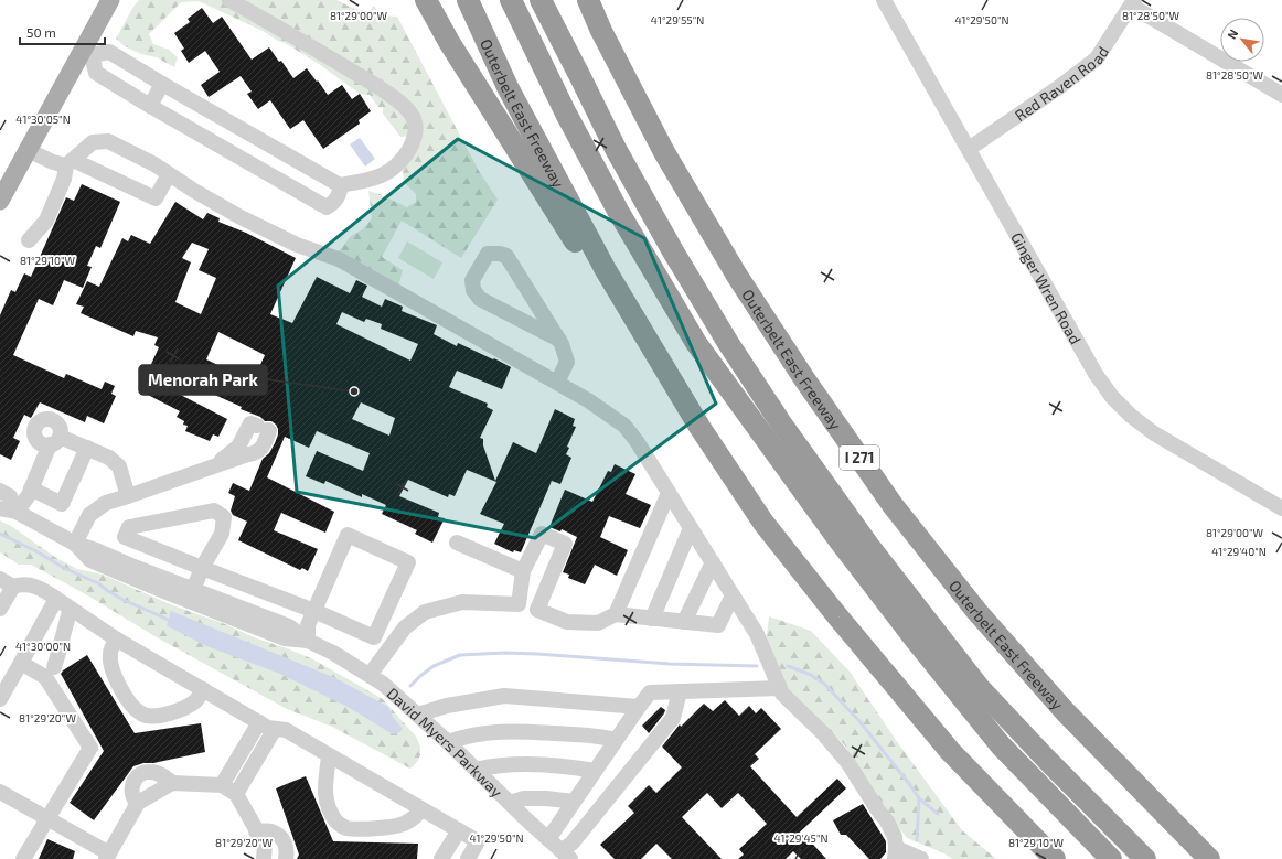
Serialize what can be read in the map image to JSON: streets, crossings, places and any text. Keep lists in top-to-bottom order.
{
  "streets": {
    "highway": ["Outerbelt East Freeway", "I 271"],
    "street": ["Red Raven Road", "Ginger Wren Road", "David Myers Parkway"]
  },
  "crossings": [
    ["Red Raven Road", "Ginger Wren Road"]
  ],
  "places": ["Menorah Park"],
  "scale_bar": "50 m",
  "north": "top left",
  "coordinates": [
    "81°29'00\"W",
    "81°28'50\"W",
    "41°29'55\"N",
    "41°29'50\"N",
    "41°30'05\"N",
    "81°29'10\"W",
    "41°29'40\"N",
    "41°30'00\"N",
    "81°29'20\"W",
    "41°29'45\"N"
  ]
}
